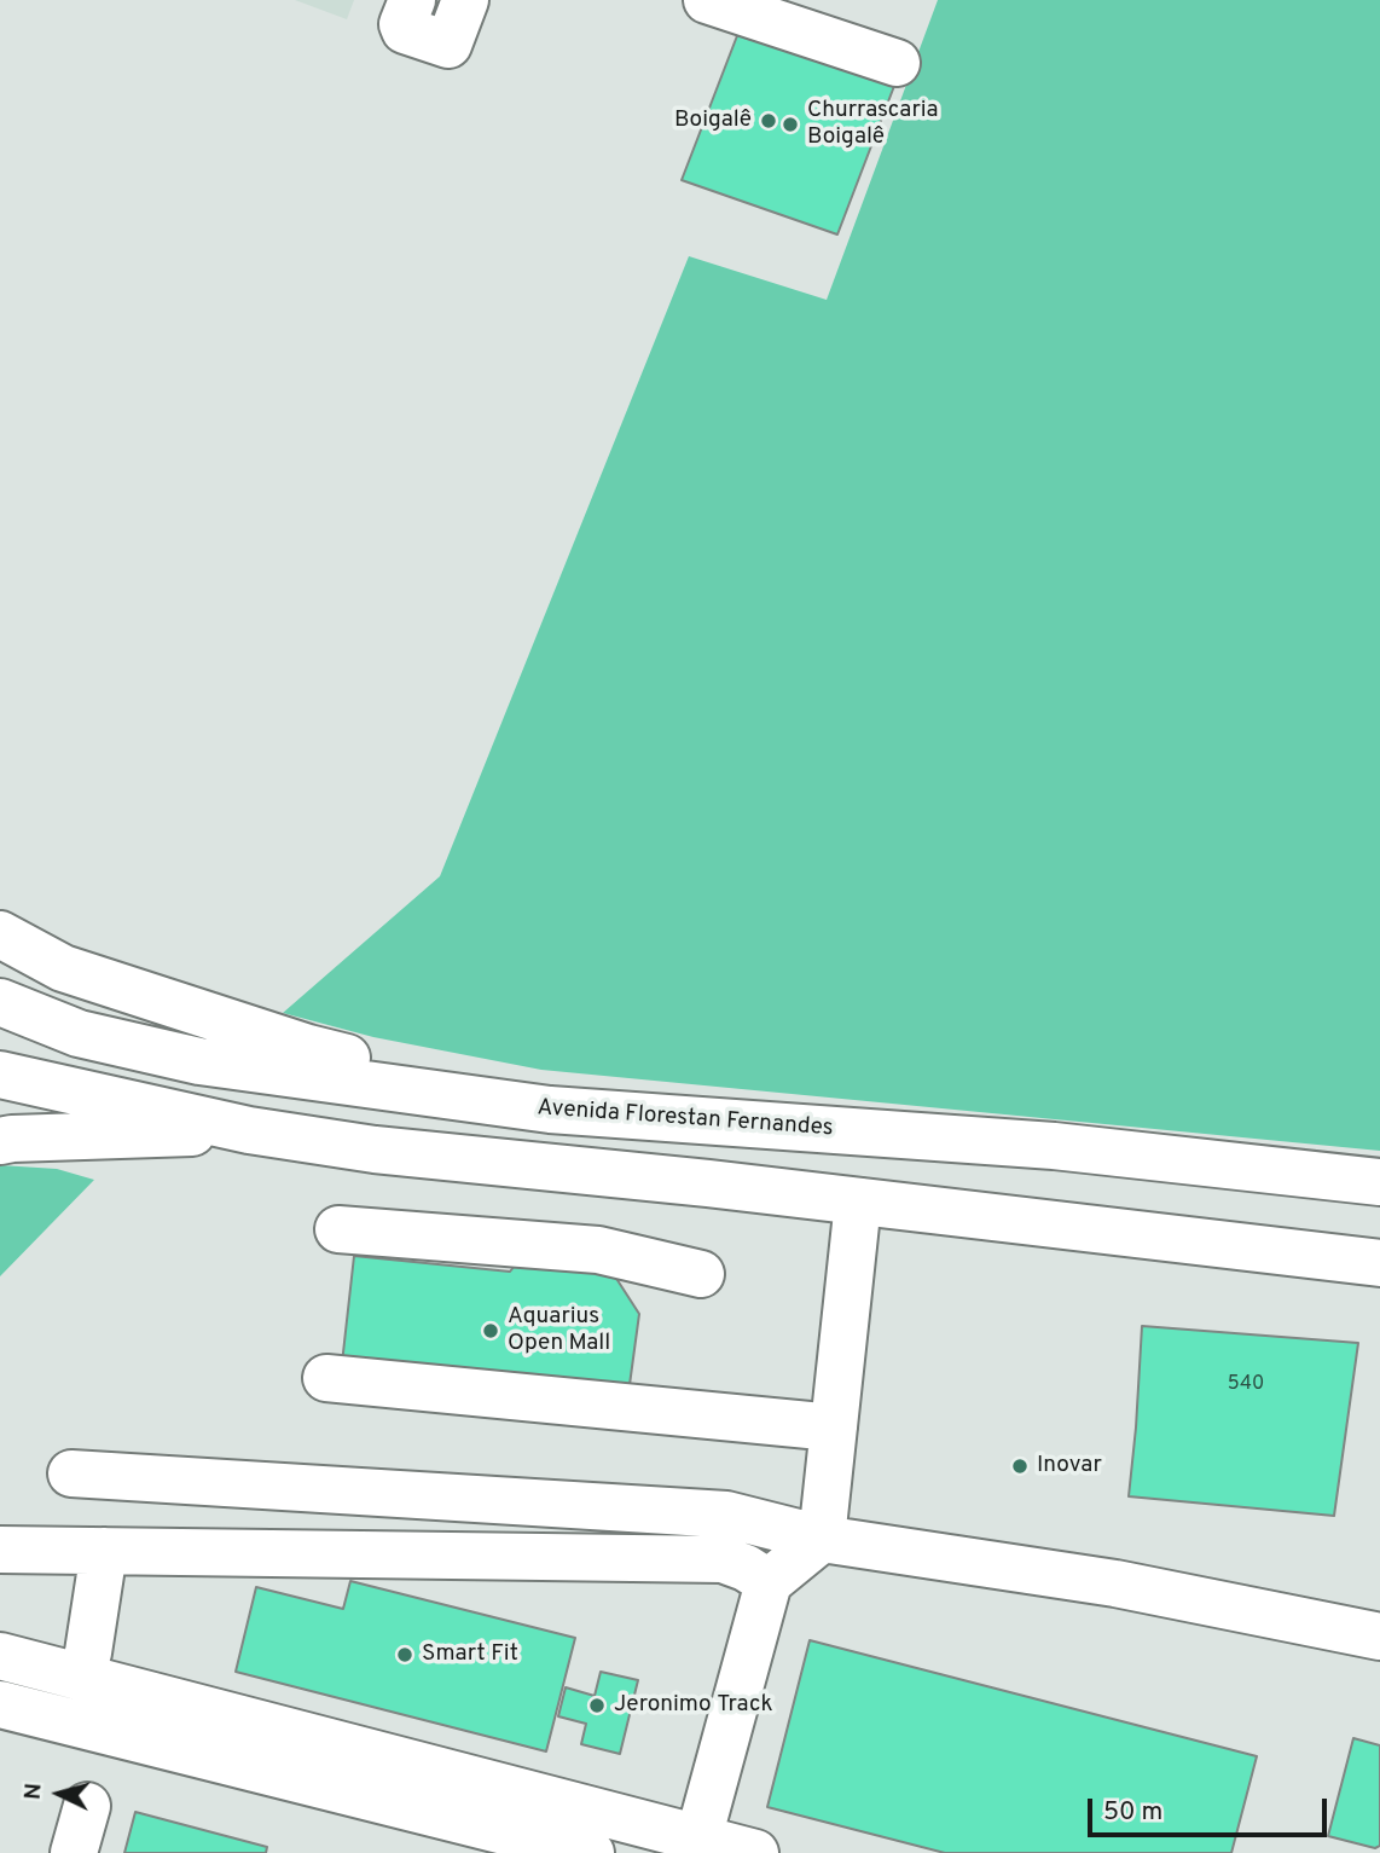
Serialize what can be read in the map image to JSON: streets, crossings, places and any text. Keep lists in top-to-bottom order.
{
  "streets": {
    "main road": ["Avenida Florestan Fernandes"]
  },
  "places": [
    "Boigalê",
    "Churrascaria Boigalê",
    "Aquarius Open Mall",
    "Inovar",
    "Smart Fit",
    "Jeronimo Track"
  ],
  "house_numbers": ["540"],
  "scale_bar": "50 m",
  "north": "left"
}
